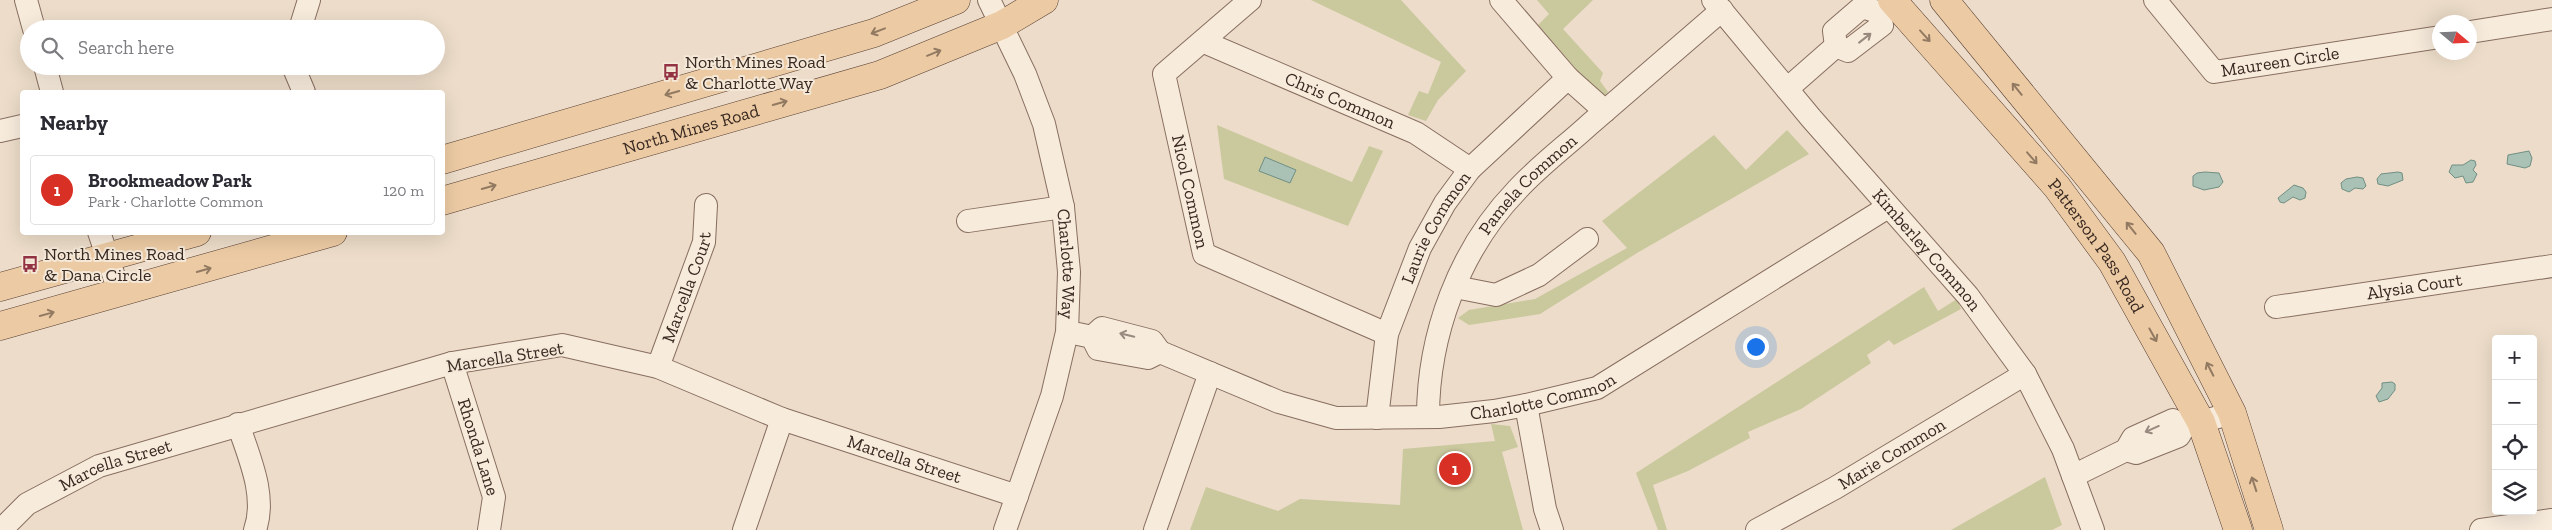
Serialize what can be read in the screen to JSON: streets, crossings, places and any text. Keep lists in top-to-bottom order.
{
  "streets": {
    "main road": ["North Mines Road", "Patterson Pass Road"],
    "street": [
      "Maureen Circle",
      "Chris Common",
      "Pamela Common",
      "Nicol Common",
      "Laurie Common",
      "Kimberley Common",
      "Charlotte Way",
      "Alysia Court",
      "Marcella Court",
      "Marcella Street",
      "Charlotte Common",
      "Rhonda Lane",
      "Marie Common"
    ]
  },
  "crossings": [
    ["Chris Common", "Nicol Common"],
    ["Chris Common", "Laurie Common"],
    ["North Mines Road", "Charlotte Way"],
    ["Pamela Common", "Kimberley Common"],
    ["Pamela Common", "Charlotte Common"],
    ["Nicol Common", "Laurie Common"],
    ["Laurie Common", "Charlotte Common"],
    ["Kimberley Common", "Charlotte Common"],
    ["Kimberley Common", "Marie Common"],
    ["Charlotte Way", "Marcella Street"],
    ["Charlotte Way", "Charlotte Common"],
    ["Marcella Court", "Marcella Street"],
    ["Marcella Street", "Rhonda Lane"]
  ],
  "places": {
    "bus stop": ["North Mines Road & Charlotte Way", "North Mines Road & Dana Circle"]
  },
  "north": "right",
  "page": {
    "search": "Search here",
    "heading": "Nearby",
    "list": [
      {
        "mark": "1",
        "name": "Brookmeadow Park",
        "note": "Park · Charlotte Common",
        "value": "120 m"
      }
    ],
    "map_buttons": ["+", "−"],
    "pins": "1"
  }
}
